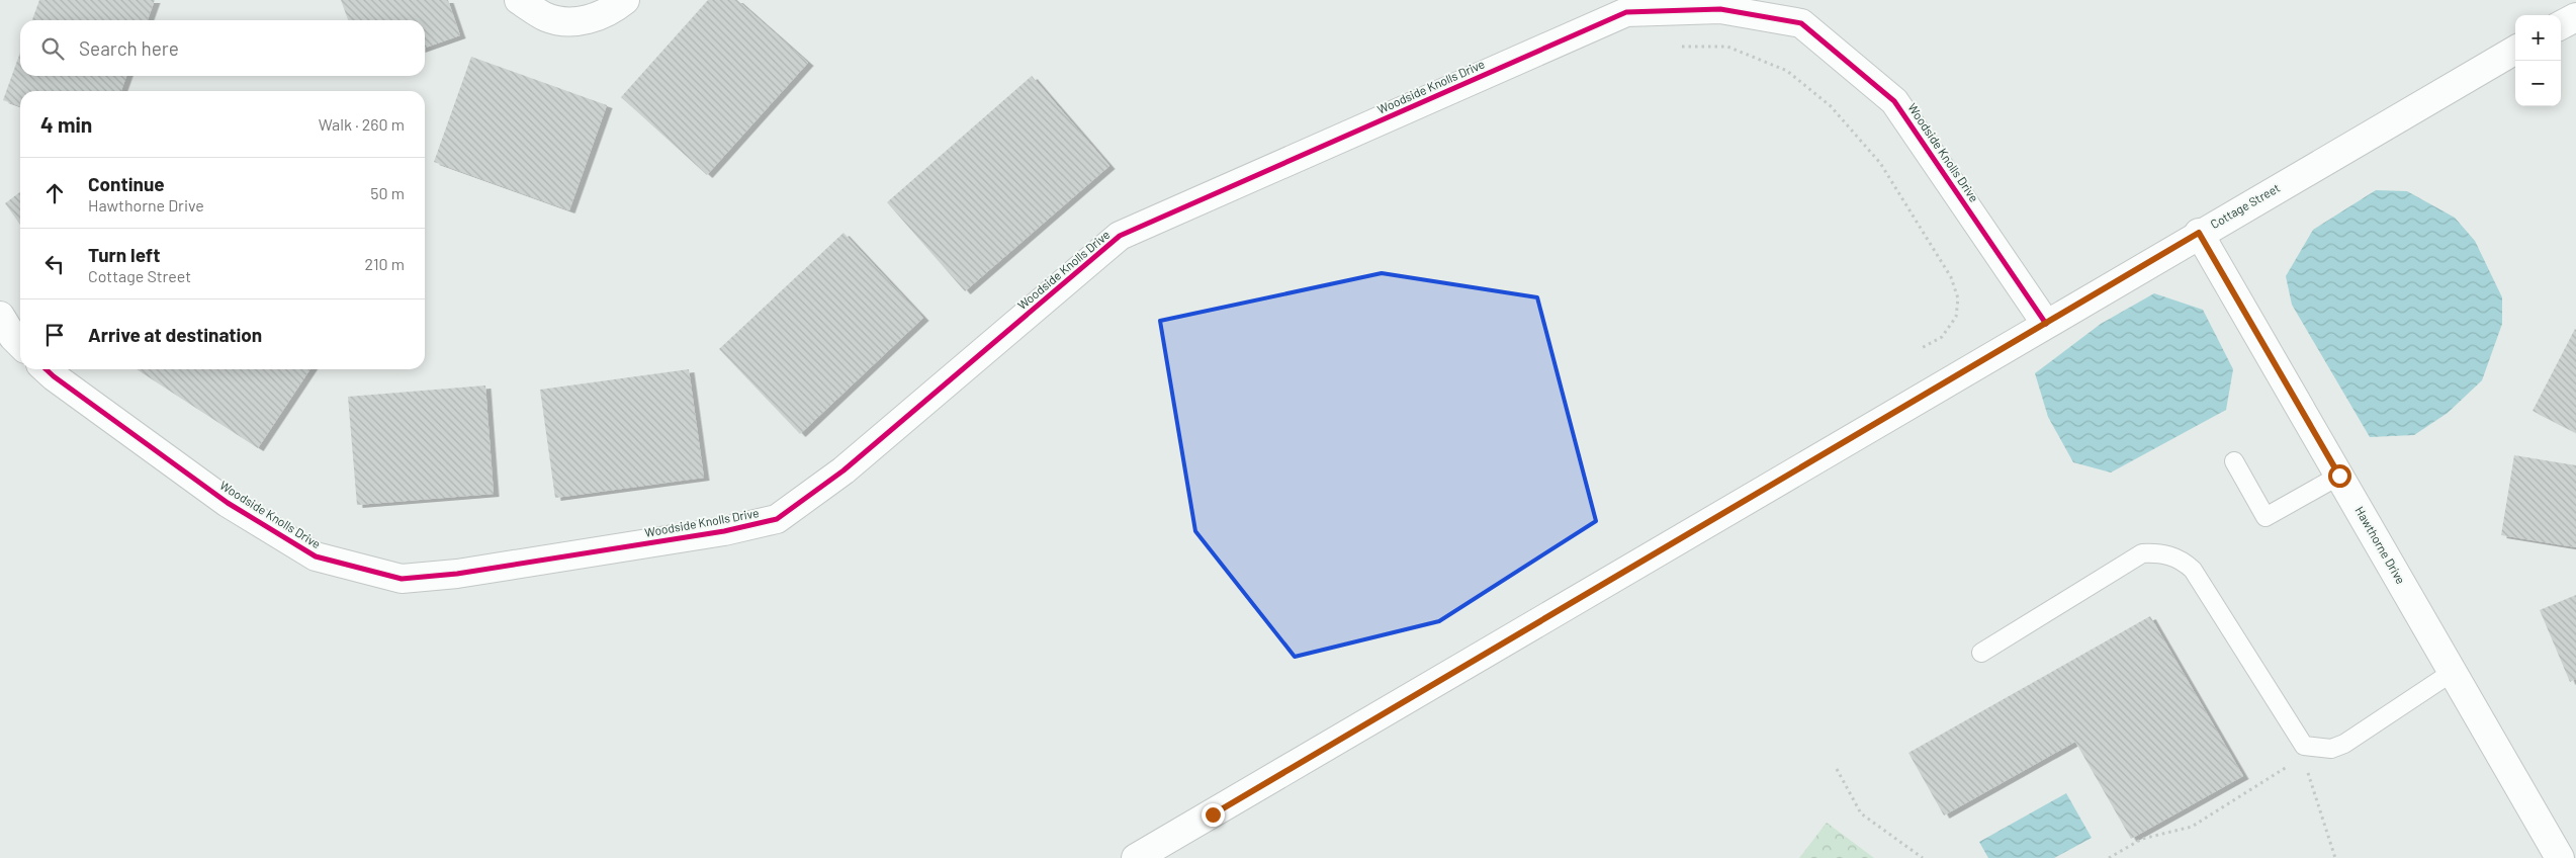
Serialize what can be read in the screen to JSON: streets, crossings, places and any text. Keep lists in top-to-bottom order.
{
  "streets": {
    "street": ["Woodside Knolls Drive", "Cottage Street", "Hawthorne Drive"]
  },
  "crossings": [
    ["Woodside Knolls Drive", "Cottage Street"],
    ["Cottage Street", "Hawthorne Drive"]
  ],
  "page": {
    "map_buttons": ["+", "−"],
    "search": "Search here",
    "heading": ["4 min", "Walk · 260 m"],
    "list": [
      ["Continue", "Hawthorne Drive", "50 m"],
      ["Turn left", "Cottage Street", "210 m"],
      "Arrive at destination"
    ]
  }
}
